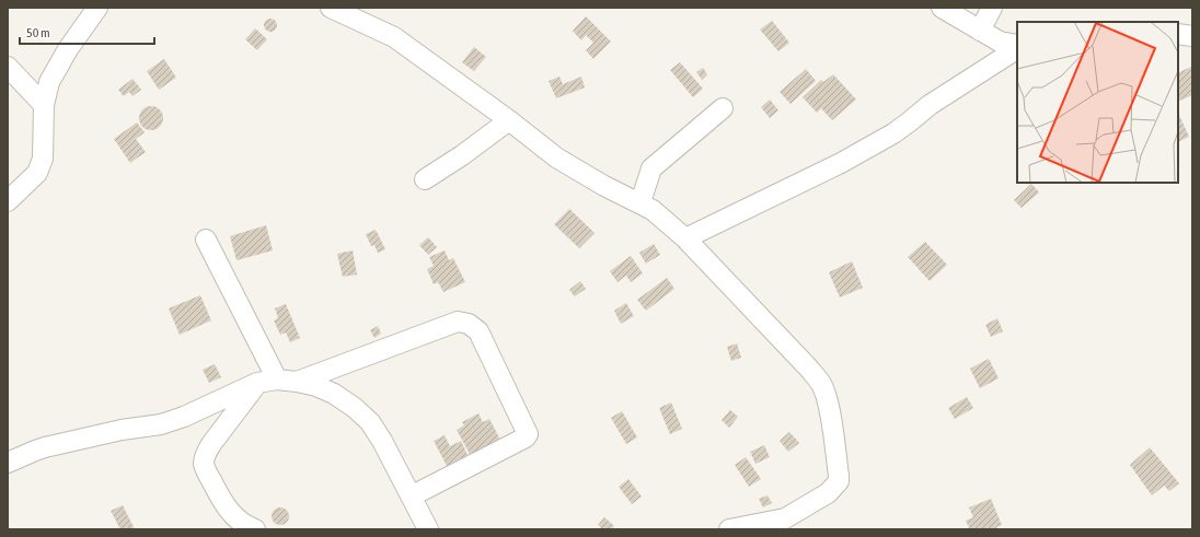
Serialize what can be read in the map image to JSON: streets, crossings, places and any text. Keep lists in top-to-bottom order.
{
  "scale_bar": "50 m"
}
